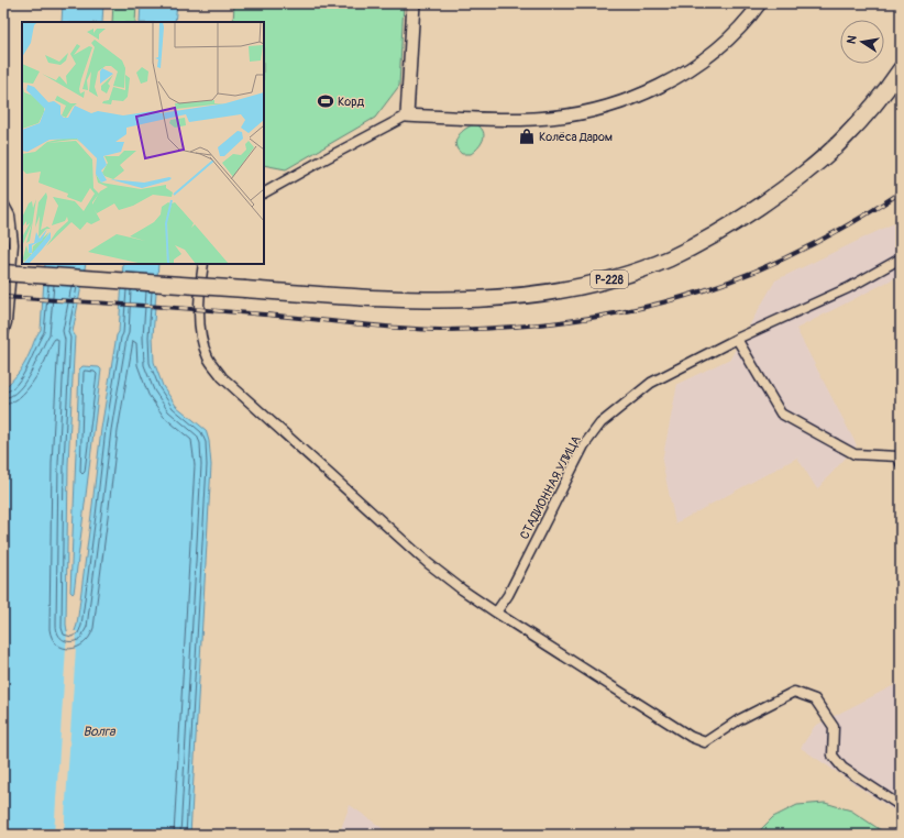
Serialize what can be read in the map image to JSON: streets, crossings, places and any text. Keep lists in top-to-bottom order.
{
  "streets": {
    "highway": ["Р-228"],
    "street": ["СТАДИОННАЯ УЛИЦА"]
  },
  "water": ["Волга"],
  "places": {
    "sports": ["Корд"],
    "shop": ["Колёса Даром"]
  },
  "north": "left"
}
